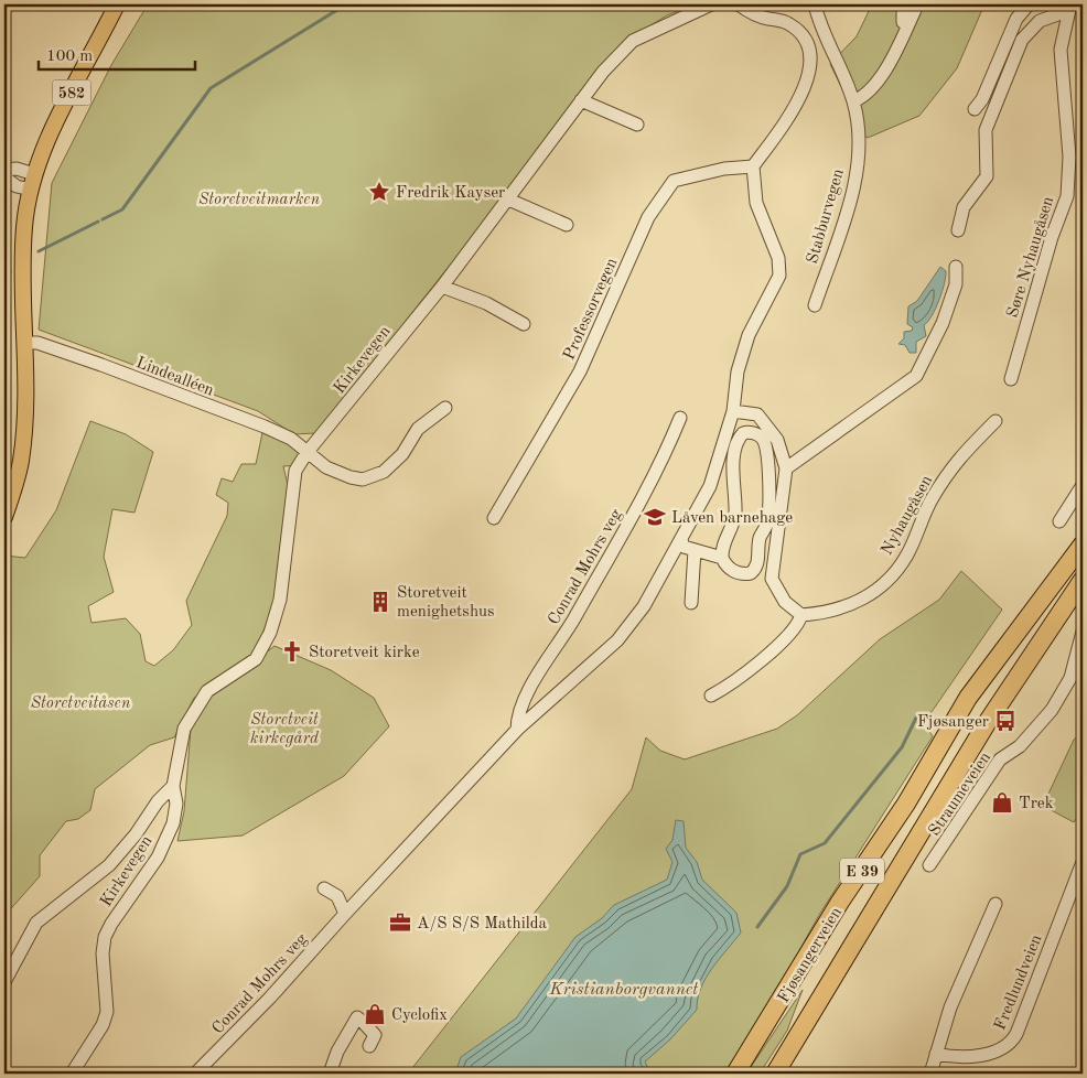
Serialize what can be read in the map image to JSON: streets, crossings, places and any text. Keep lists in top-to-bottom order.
{
  "streets": {
    "highway": ["E 39", "Fjøsangerveien"],
    "main road": ["582"],
    "street": [
      "Stabburvegen",
      "Søre Nyhaugåsen",
      "Professorvegen",
      "Kirkevegen",
      "Lindealléen",
      "Nyhaugåsen",
      "Conrad Mohrs veg",
      "Straumeveien",
      "Fredlundveien"
    ]
  },
  "crossings": [
    ["582", "Lindealléen"],
    ["Professorvegen", "Conrad Mohrs veg"],
    ["Kirkevegen", "Lindealléen"]
  ],
  "water": ["Kristianborgvannet"],
  "parks": ["Storetveitmarken", "Storetveitåsen", "Storetveit kirkegård"],
  "places": {
    "place": ["Fredrik Kayser"],
    "school or university": ["Låven barnehage"],
    "building": ["Storetveit menighetshus"],
    "church": ["Storetveit kirke"],
    "bus stop": ["Fjøsanger"],
    "shop": ["Trek", "Cyclofix"],
    "office": ["A/S S/S Mathilda"]
  },
  "scale_bar": "100 m"
}
